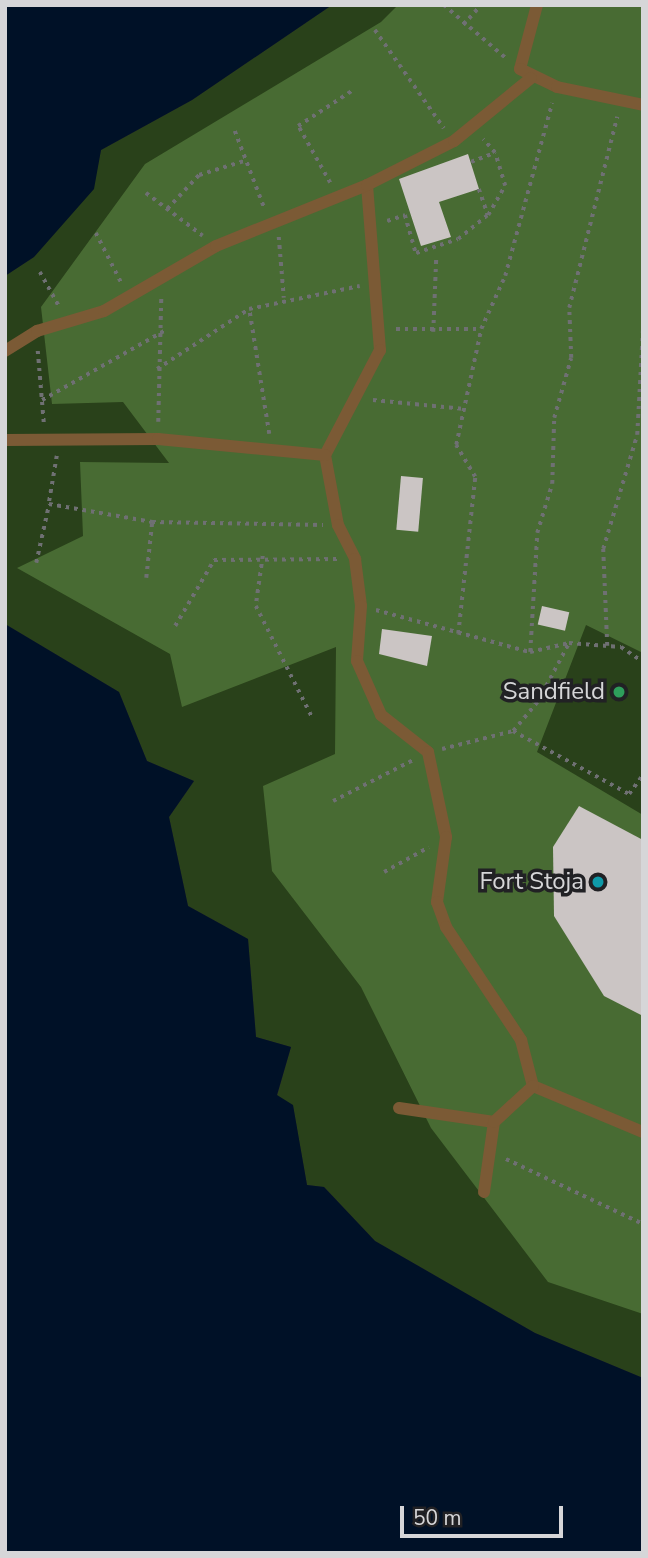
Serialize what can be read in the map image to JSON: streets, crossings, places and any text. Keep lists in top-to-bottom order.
{
  "places": ["Sandfield", "Fort Stoja"],
  "scale_bar": "50 m"
}
